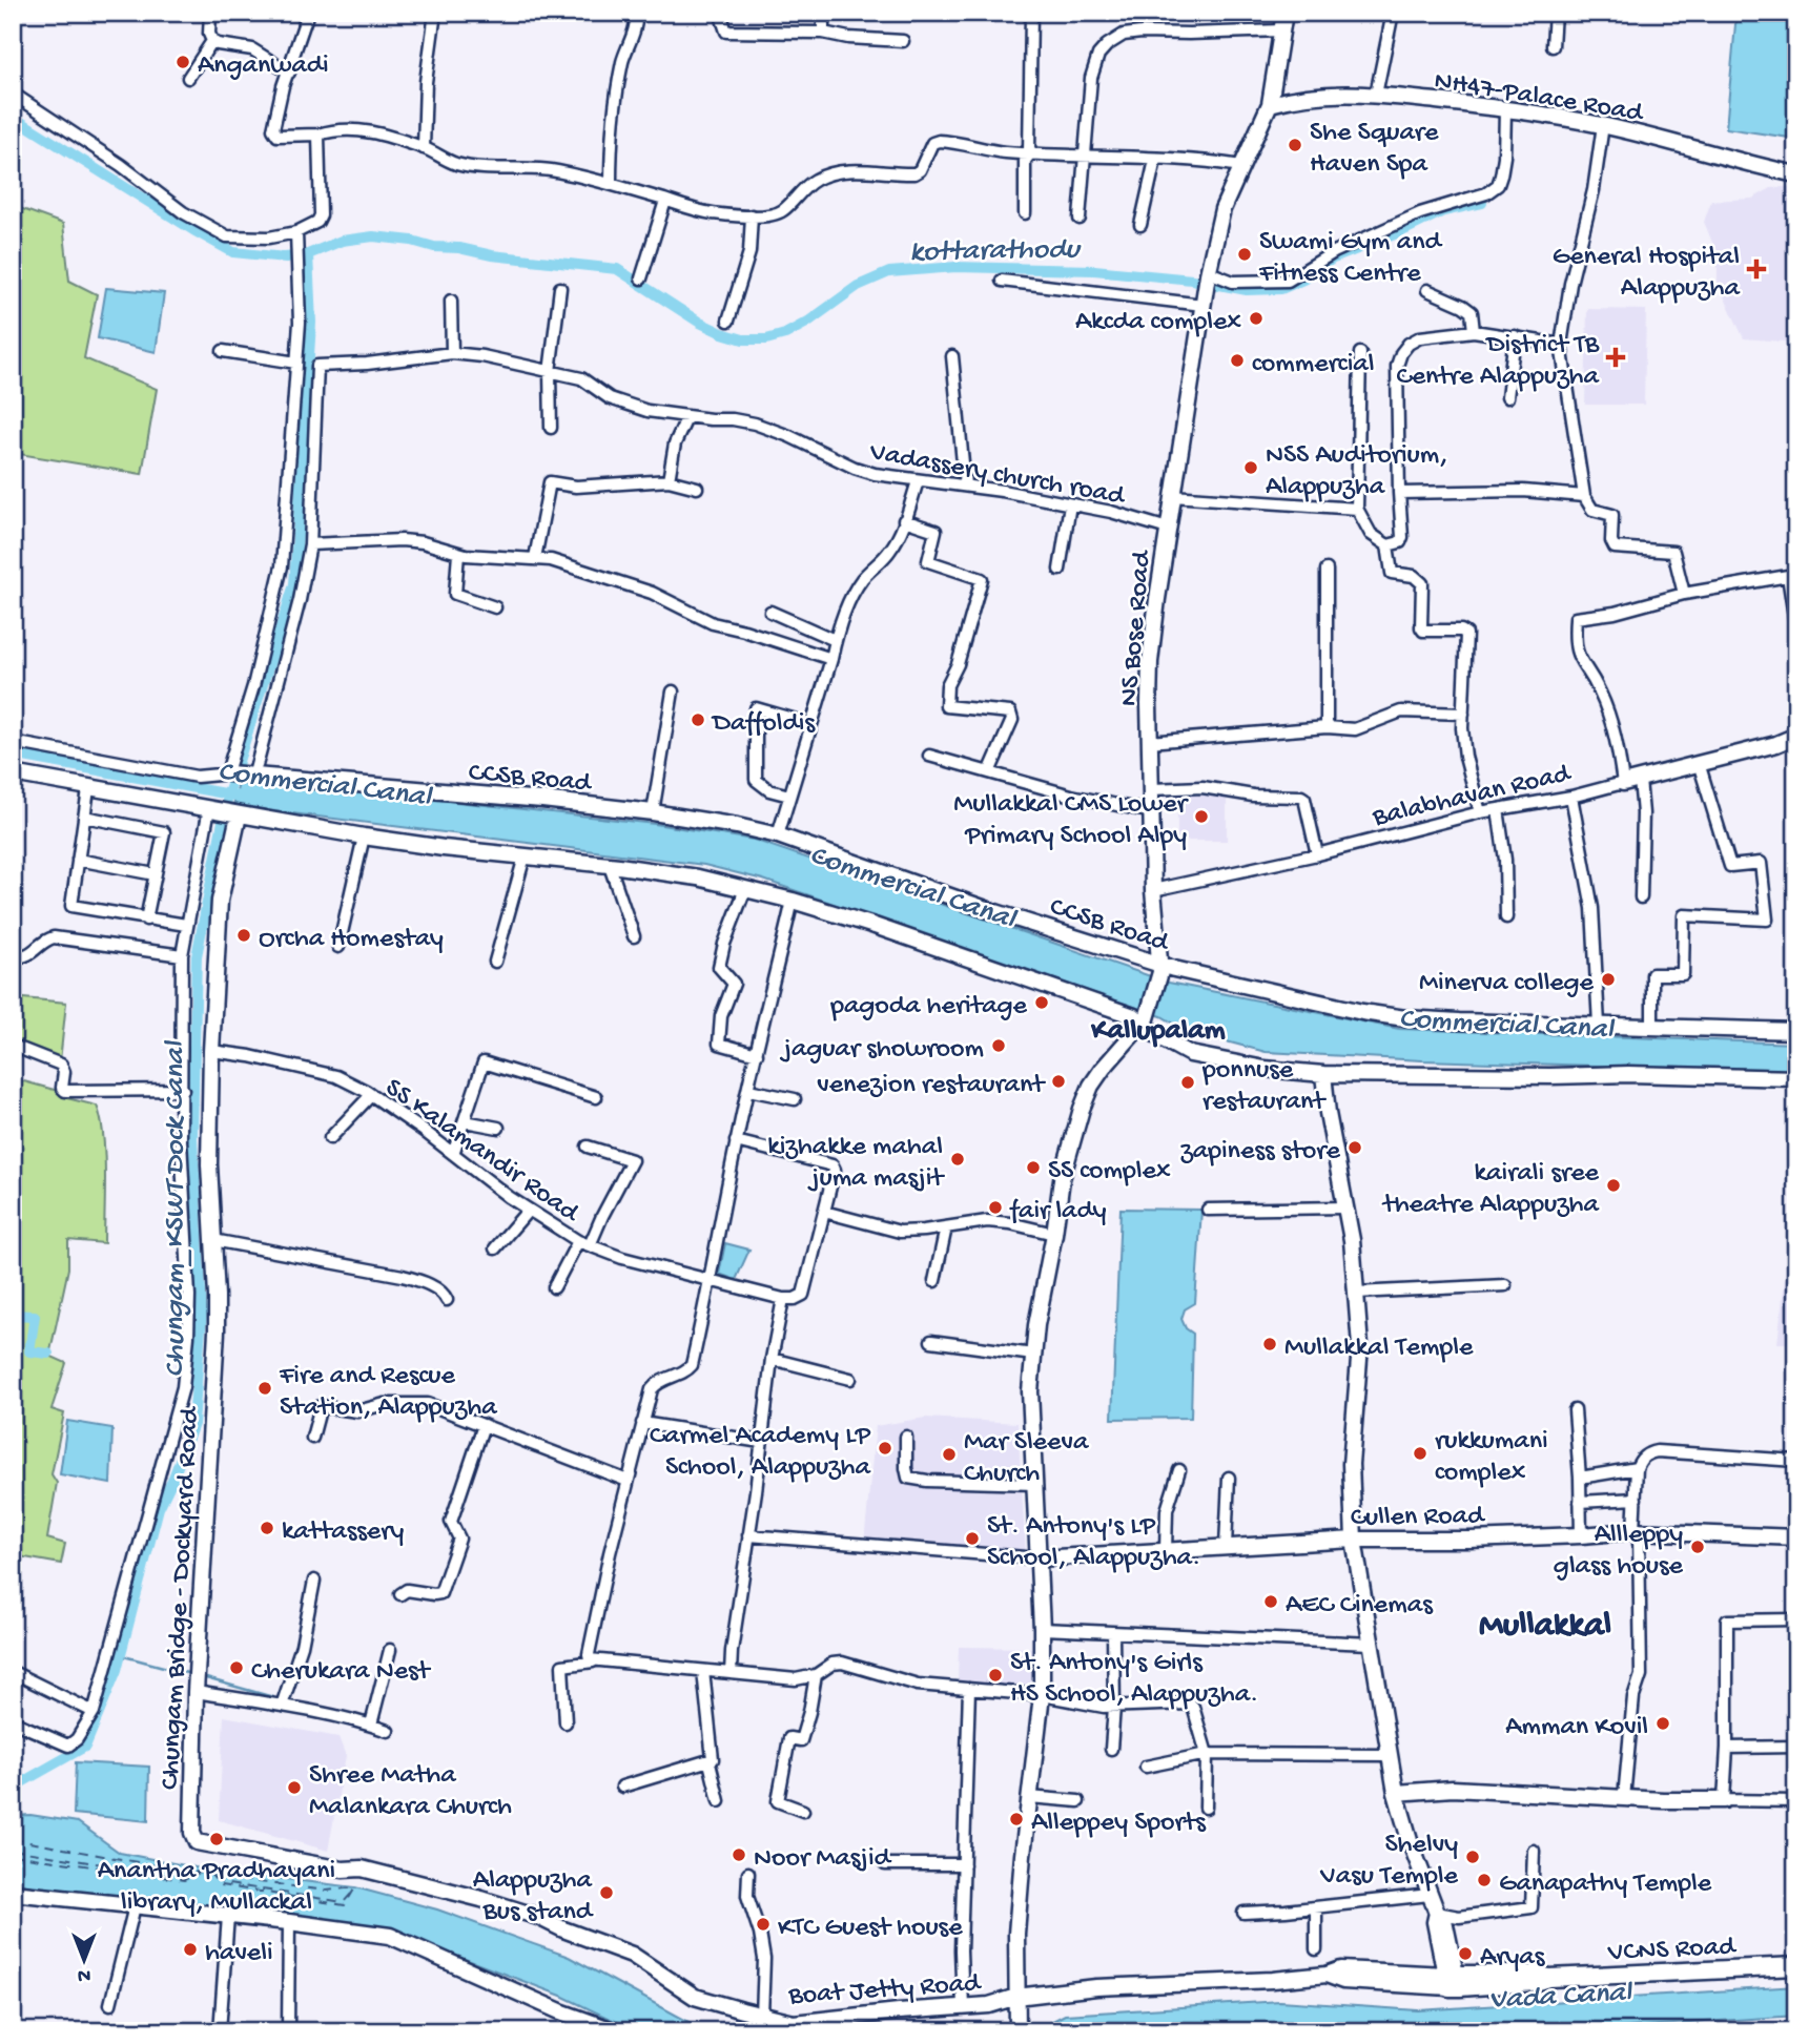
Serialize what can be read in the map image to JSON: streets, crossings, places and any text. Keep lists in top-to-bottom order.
{
  "streets": {
    "main road": [
      "NH47-Palace Road",
      "NS Bose Road",
      "CCSB Road",
      "Balabhavan Road",
      "Cullen Road",
      "Chungam Bridge - Dockyard Road",
      "VCNS Road",
      "Boat Jetty Road"
    ],
    "street": ["Vadassery church road", "SS Kalamandir Road"]
  },
  "crossings": [
    ["NH47-Palace Road", "NS Bose Road"],
    ["Vadassery church road", "NS Bose Road"],
    ["NS Bose Road", "CCSB Road"],
    ["NS Bose Road", "Balabhavan Road"],
    ["SS Kalamandir Road", "Chungam Bridge - Dockyard Road"],
    ["Chungam Bridge - Dockyard Road", "Boat Jetty Road"],
    ["VCNS Road", "Boat Jetty Road"]
  ],
  "districts": ["Kallupalam", "Mullakkal"],
  "water": [
    "kottarathodu",
    "Commercial Canal",
    "Chungam_KSWT Dock Canal",
    "Vada Canal"
  ],
  "places": {
    "other": [
      "Anganwadi",
      "She Square Haven Spa",
      "Swami Gym and Fitness Centre",
      "Akcda complex",
      "commercial",
      "NSS Auditorium, Alappuzha",
      "Daffoldis",
      "Mullakkal CMS Lower Primary School Alpy",
      "Orcha Homestay",
      "Minerva college",
      "pagoda heritage",
      "jaguar showroom",
      "venezion restaurant",
      "ponnuse restaurant",
      "zapiness store",
      "kizhakke mahal juma masjit",
      "SS complex",
      "kairali sree theatre Alappuzha",
      "fair lady",
      "Mullakkal Temple",
      "Fire and Rescue Station, Alappuzha",
      "Carmel Academy LP School, Alappuzha",
      "rukkumani complex",
      "Mar Sleeva Church",
      "kattassery",
      "St. Antony's LP School, Alappuzha.",
      "Allleppy glass house",
      "AEC Cinemas",
      "Cherukara Nest",
      "St. Antony's Girls HS School, Alappuzha.",
      "Amman Kovil",
      "Shree Matha Malankara Church",
      "Alleppey Sports",
      "Anantha Pradhayani library, Mullackal",
      "Noor Masjid",
      "Shelvy Vasu Temple",
      "Ganapathy Temple",
      "Alappuzha Bus stand",
      "KTC Guest house",
      "haveli",
      "Aryas"
    ],
    "health": ["General Hospital Alappuzha", "District TB Centre Alappuzha"]
  },
  "north": "bottom"
}
